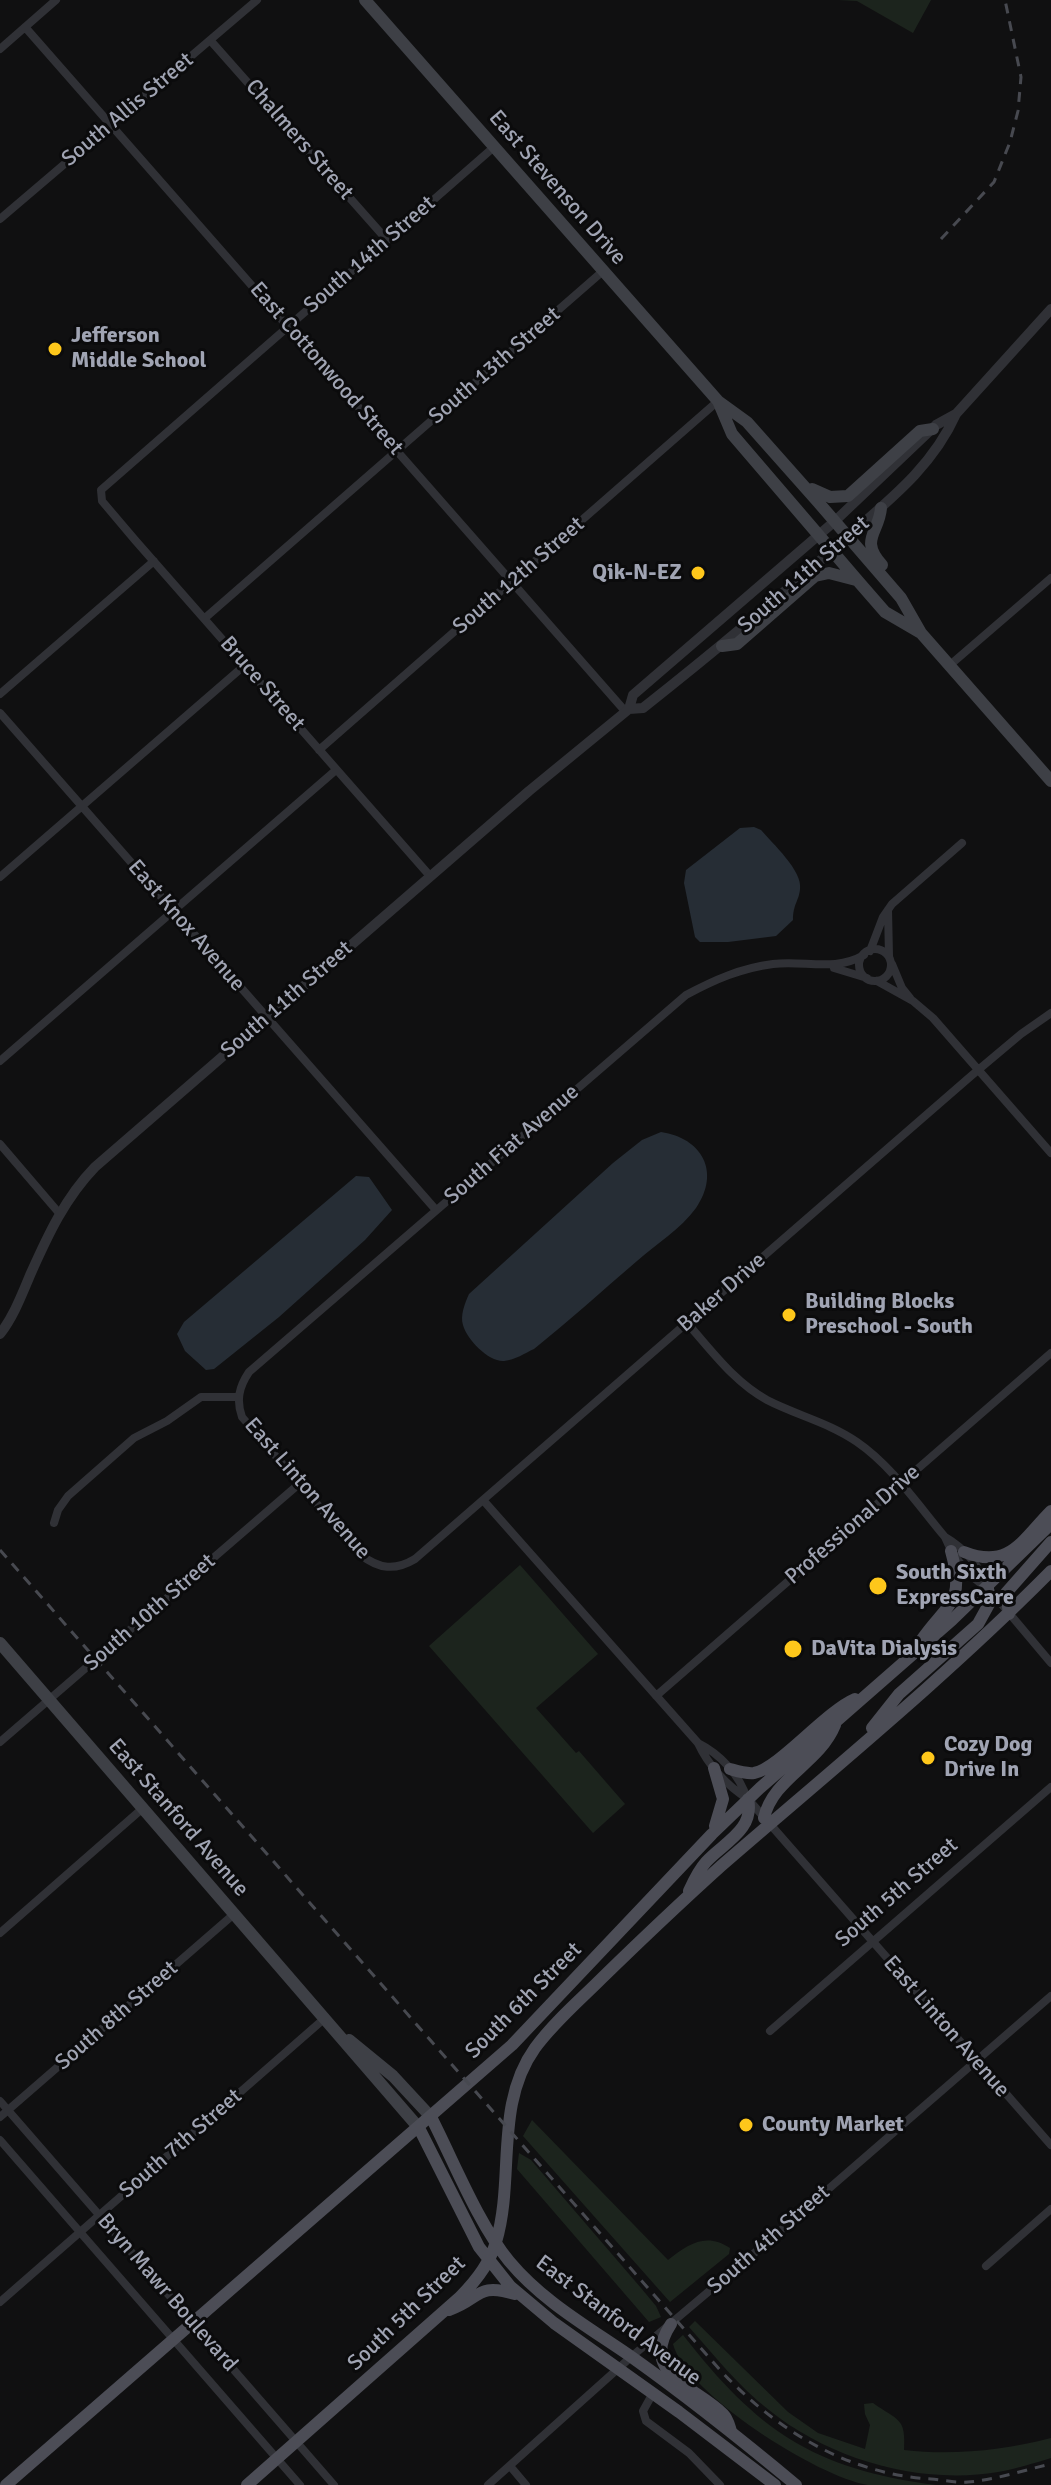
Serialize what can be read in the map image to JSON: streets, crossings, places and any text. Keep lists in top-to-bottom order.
{
  "streets": {
    "main road": [
      "East Stevenson Drive",
      "East Stanford Avenue",
      "South 5th Street",
      "South 6th Street"
    ],
    "street": [
      "South Allis Street",
      "Chalmers Street",
      "South 14th Street",
      "South 13th Street",
      "East Cottonwood Street",
      "South 11th Street",
      "South 12th Street",
      "Bruce Street",
      "East Knox Avenue",
      "South Fiat Avenue",
      "Baker Drive",
      "East Linton Avenue",
      "Professional Drive",
      "South 10th Street",
      "South 8th Street",
      "South 7th Street",
      "South 4th Street",
      "Bryn Mawr Boulevard"
    ]
  },
  "crossings": [
    ["South Allis Street", "Chalmers Street"],
    ["South Allis Street", "East Cottonwood Street"],
    ["Chalmers Street", "South 14th Street"],
    ["East Stevenson Drive", "South 14th Street"],
    ["East Stevenson Drive", "South 13th Street"],
    ["East Stevenson Drive", "South 11th Street"],
    ["East Stevenson Drive", "South 12th Street"],
    ["South 14th Street", "East Cottonwood Street"],
    ["South 14th Street", "Bruce Street"],
    ["South 13th Street", "East Cottonwood Street"],
    ["South 13th Street", "Bruce Street"],
    ["East Cottonwood Street", "South 11th Street"],
    ["East Cottonwood Street", "South 12th Street"],
    ["South 11th Street", "Bruce Street"],
    ["South 11th Street", "East Knox Avenue"],
    ["South 12th Street", "Bruce Street"],
    ["East Knox Avenue", "South Fiat Avenue"],
    ["South Fiat Avenue", "East Linton Avenue"],
    ["Baker Drive", "East Linton Avenue"],
    ["East Linton Avenue", "Professional Drive"],
    ["East Linton Avenue", "South 10th Street"],
    ["East Linton Avenue", "South 5th Street"],
    ["East Linton Avenue", "South 6th Street"],
    ["East Linton Avenue", "South 4th Street"],
    ["South 10th Street", "East Stanford Avenue"],
    ["East Stanford Avenue", "South 5th Street"],
    ["East Stanford Avenue", "South 6th Street"],
    ["East Stanford Avenue", "South 8th Street"],
    ["East Stanford Avenue", "South 7th Street"],
    ["East Stanford Avenue", "South 4th Street"],
    ["South 5th Street", "South 6th Street"],
    ["South 5th Street", "Bryn Mawr Boulevard"],
    ["South 6th Street", "Bryn Mawr Boulevard"],
    ["South 8th Street", "Bryn Mawr Boulevard"],
    ["South 7th Street", "Bryn Mawr Boulevard"]
  ],
  "places": [
    "Jefferson Middle School",
    "Qik-N-EZ",
    "Building Blocks Preschool - South",
    "South Sixth ExpressCare",
    "DaVita Dialysis",
    "Cozy Dog Drive In",
    "County Market"
  ]
}
